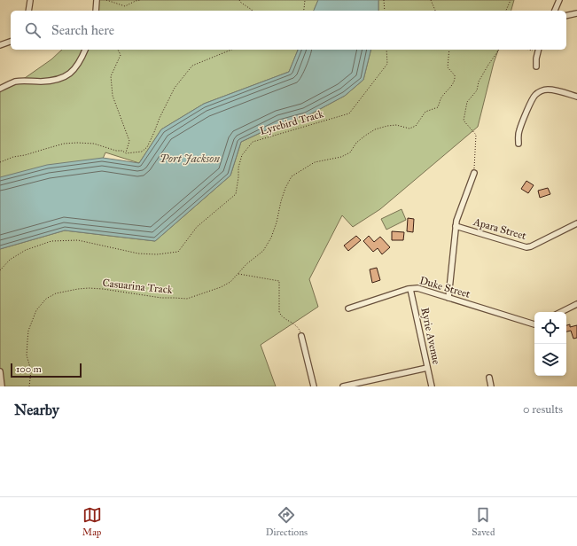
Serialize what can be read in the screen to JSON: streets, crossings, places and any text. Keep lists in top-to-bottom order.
{
  "streets": {
    "street": ["Apara Street", "Duke Street", "Ryrie Avenue"],
    "path": ["Lyrebird Track", "Casuarina Track"]
  },
  "crossings": [
    ["Duke Street", "Ryrie Avenue"]
  ],
  "water": ["Port Jackson"],
  "scale_bar": "100 m",
  "page": {
    "search": "Search here",
    "scale": "100 m",
    "heading": ["Nearby", "0 results"],
    "nav": ["Map", "Directions", "Saved"]
  }
}
